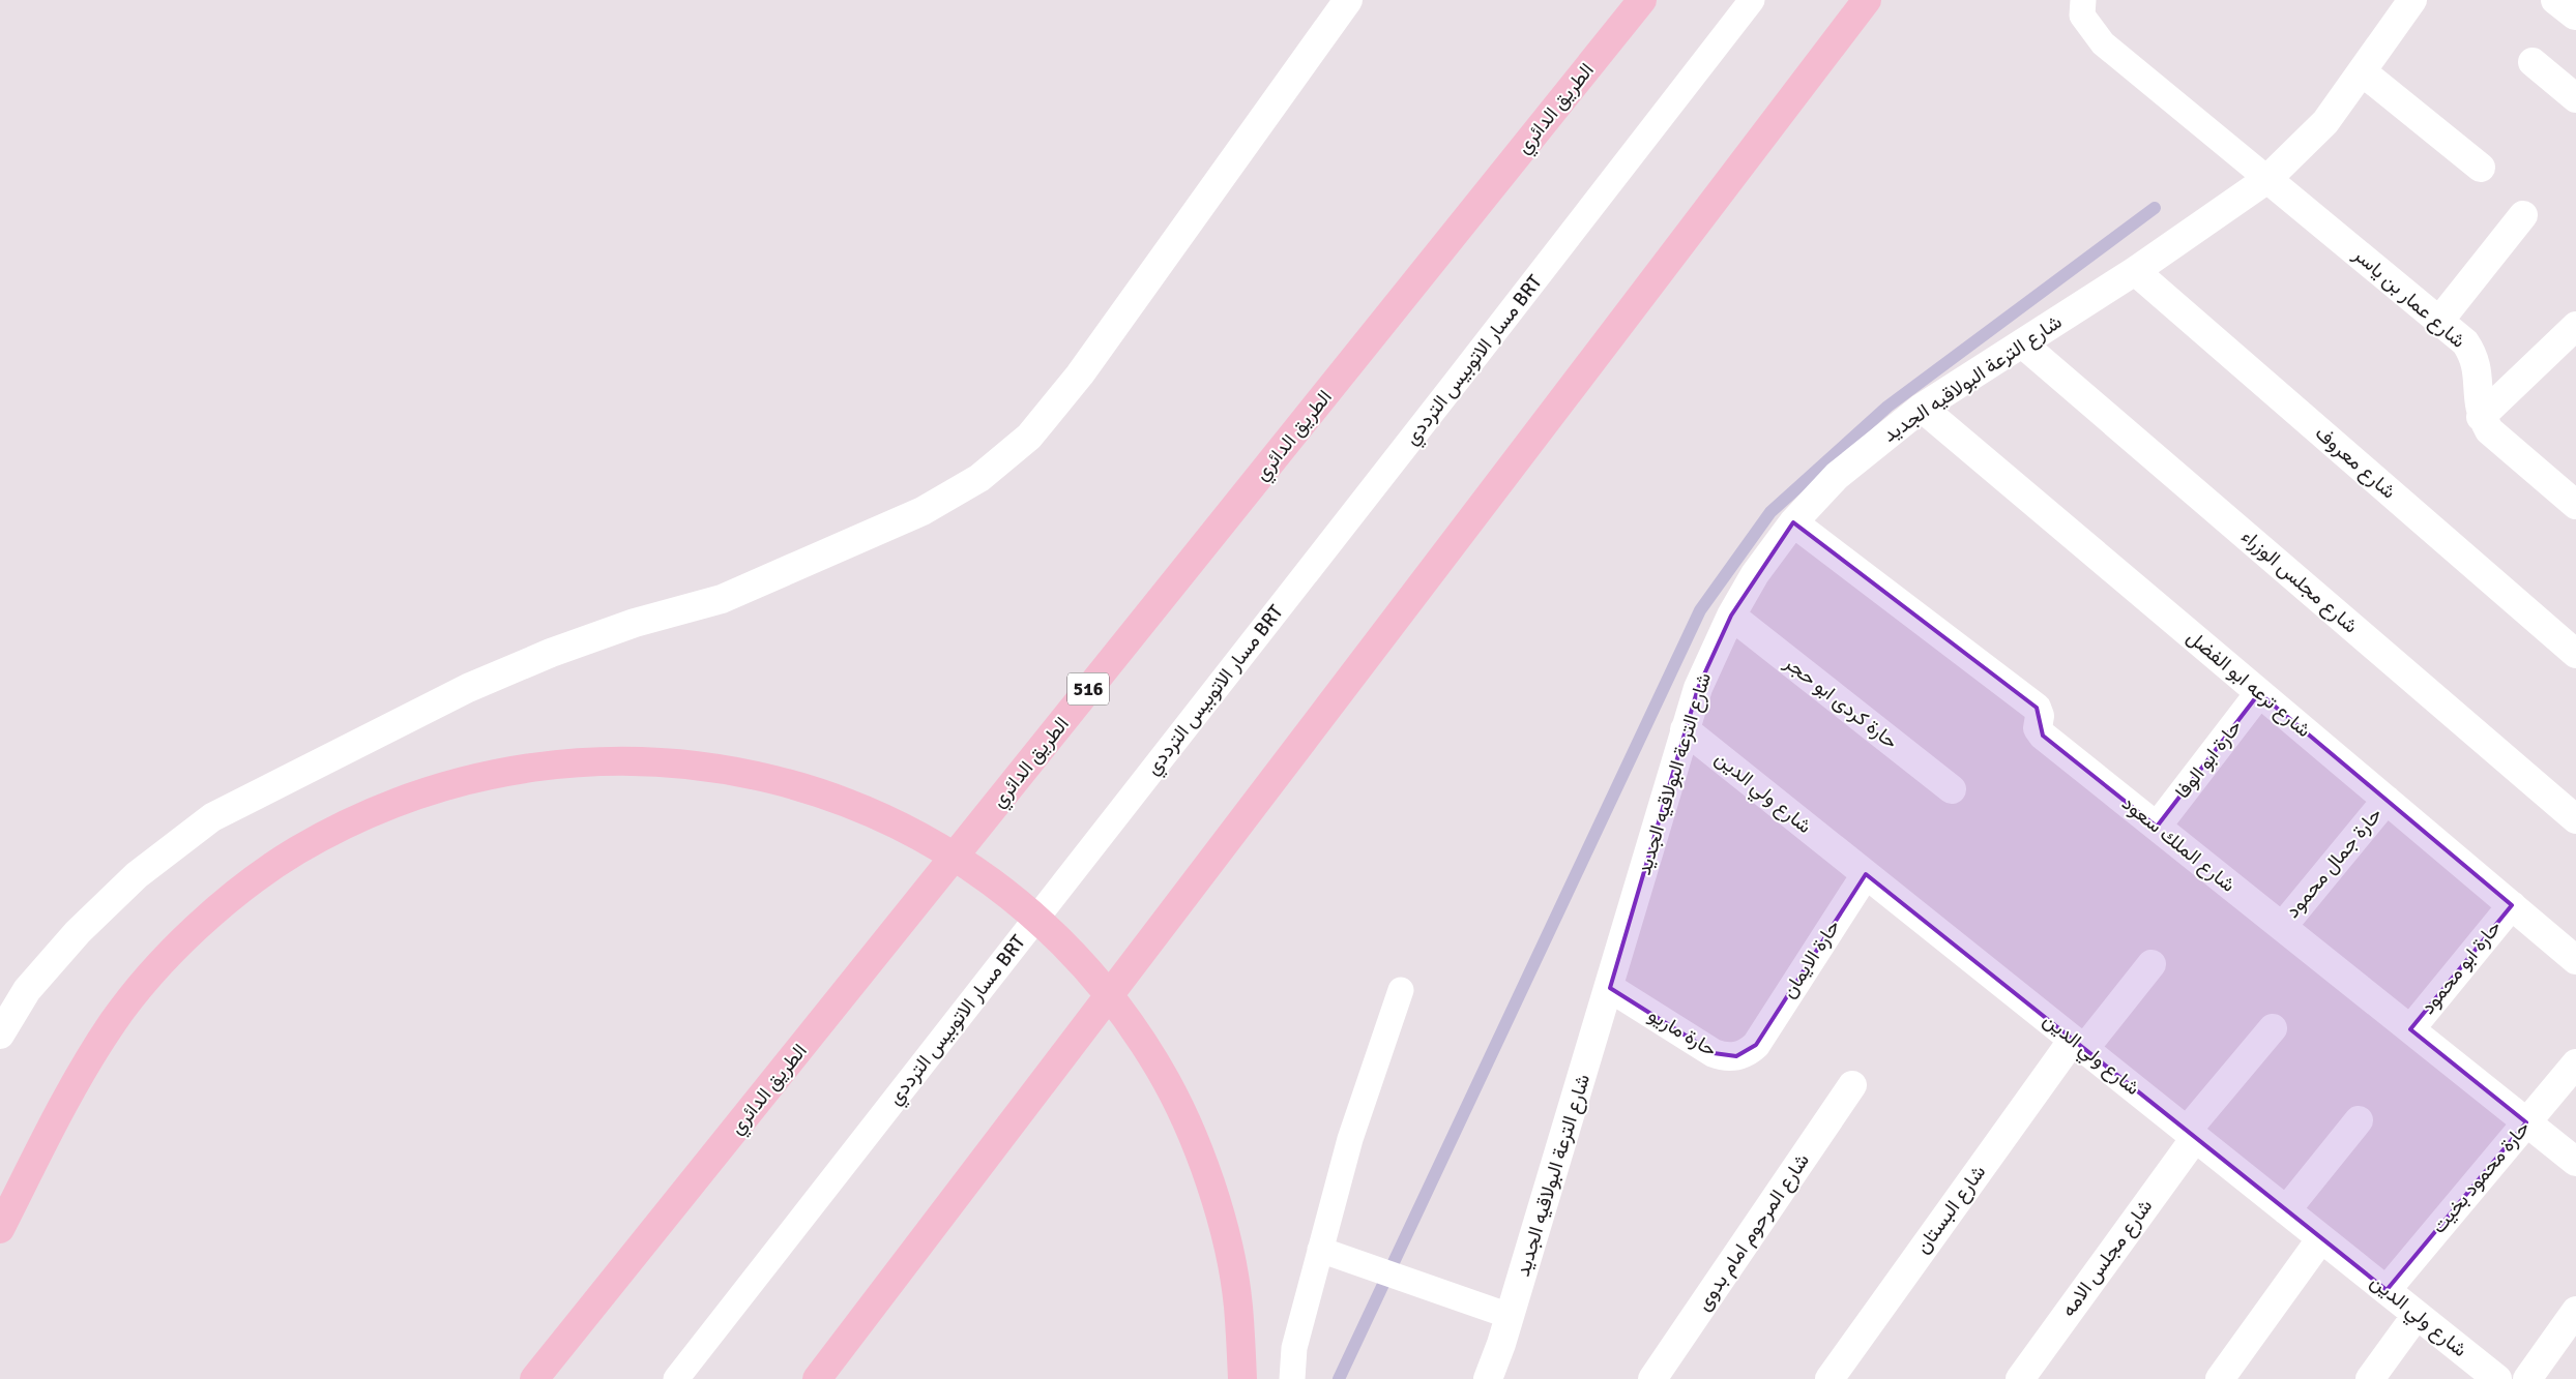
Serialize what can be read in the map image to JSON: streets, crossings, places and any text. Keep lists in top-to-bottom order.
{
  "streets": {
    "highway": ["الطريق الدائري", "516"],
    "street": [
      "شارع عمار بن ياسر",
      "شارع الترعة البولاقيه الجديد",
      "شارع معروف",
      "شارع مجلس الوزراء",
      "شارع ترعه ابو الفضل",
      "حارة كردى ابو حجر",
      "حارة ابو الوفا",
      "شارع ولي الدين",
      "شارع الملك سعود",
      "حارة جمال محمود",
      "حارة الايمان",
      "حارة ابو محمود",
      "حارة ماريو",
      "حارة محمود بخيت",
      "شارع البستان",
      "شارع المرحوم امام بدوى",
      "شارع مجلس الامه"
    ],
    "lane": ["مسار الاتوبيس الترددي BRT"]
  },
  "crossings": [
    ["شارع عمار بن ياسر", "شارع الترعة البولاقيه الجديد"],
    ["شارع الترعة البولاقيه الجديد", "شارع معروف"],
    ["شارع الترعة البولاقيه الجديد", "شارع مجلس الوزراء"],
    ["شارع الترعة البولاقيه الجديد", "شارع ترعه ابو الفضل"],
    ["شارع الترعة البولاقيه الجديد", "حارة كردى ابو حجر"],
    ["شارع الترعة البولاقيه الجديد", "شارع ولي الدين"],
    ["شارع الترعة البولاقيه الجديد", "شارع الملك سعود"],
    ["شارع الترعة البولاقيه الجديد", "حارة ماريو"],
    ["شارع ترعه ابو الفضل", "حارة ابو الوفا"],
    ["شارع ترعه ابو الفضل", "حارة جمال محمود"],
    ["شارع ترعه ابو الفضل", "حارة ابو محمود"],
    ["حارة ابو الوفا", "شارع الملك سعود"],
    ["شارع ولي الدين", "حارة الايمان"],
    ["شارع ولي الدين", "حارة محمود بخيت"],
    ["شارع ولي الدين", "شارع البستان"],
    ["شارع ولي الدين", "شارع مجلس الامه"],
    ["شارع الملك سعود", "حارة جمال محمود"],
    ["شارع الملك سعود", "حارة ابو محمود"],
    ["شارع الملك سعود", "حارة محمود بخيت"],
    ["حارة الايمان", "حارة ماريو"]
  ]
}
